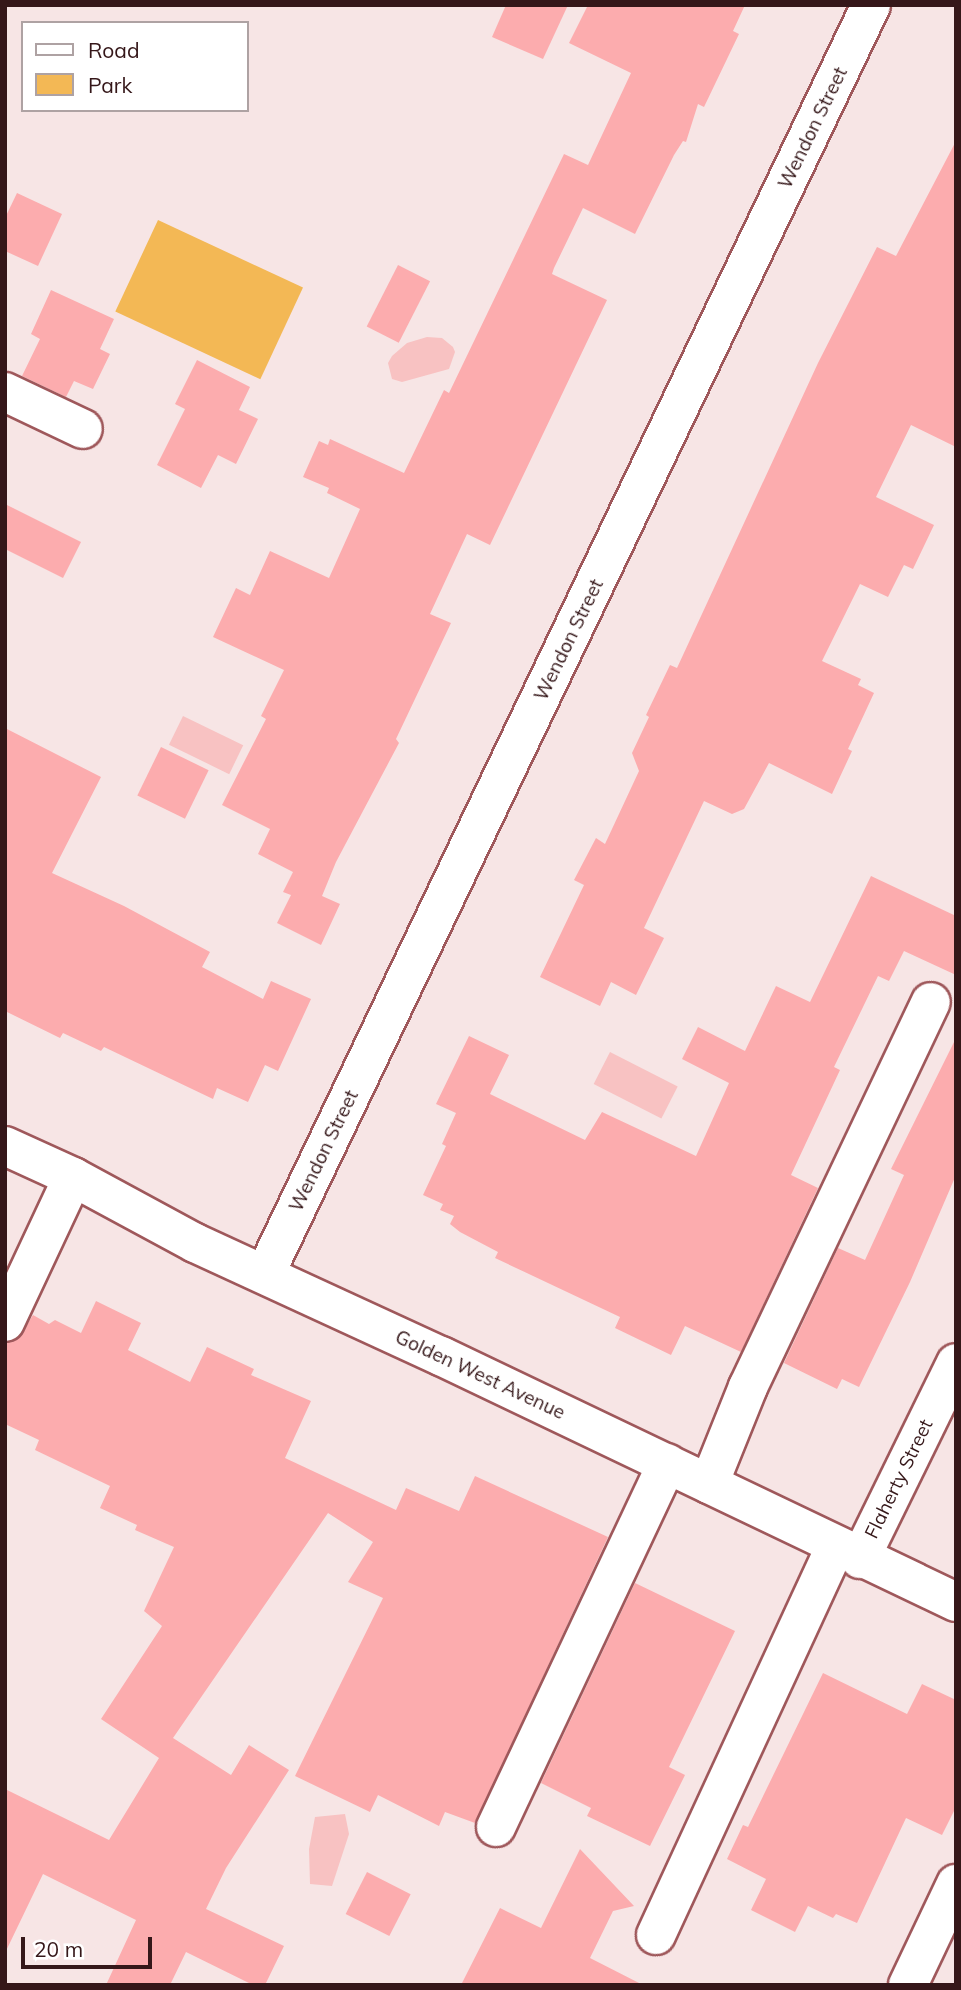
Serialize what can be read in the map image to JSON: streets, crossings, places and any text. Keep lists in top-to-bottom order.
{
  "streets": {
    "street": ["Wendon Street", "Golden West Avenue", "Flaherty Street"]
  },
  "crossings": [
    ["Wendon Street", "Golden West Avenue"],
    ["Golden West Avenue", "Flaherty Street"]
  ],
  "legend": ["Road", "Park"],
  "scale_bar": "20 m"
}
